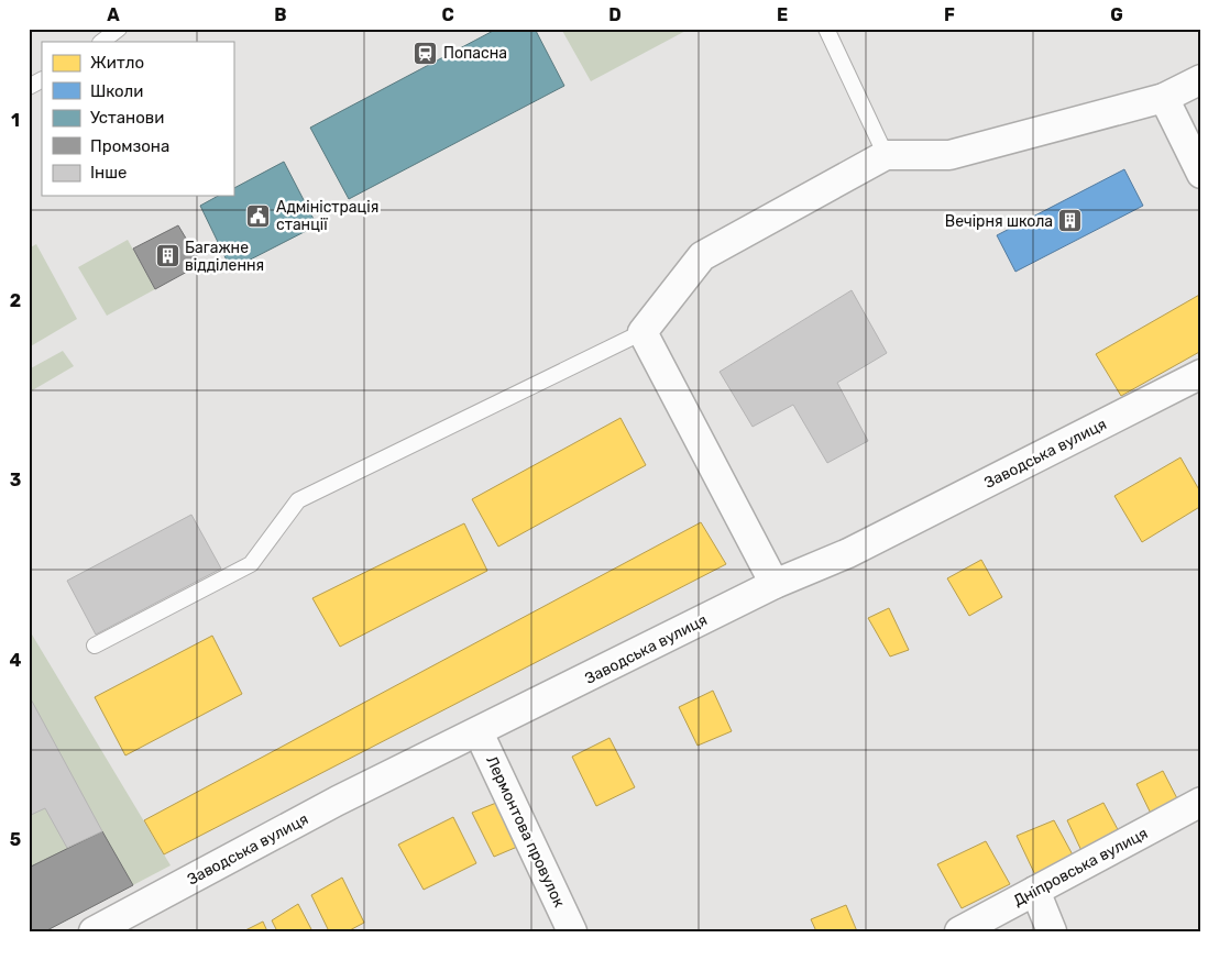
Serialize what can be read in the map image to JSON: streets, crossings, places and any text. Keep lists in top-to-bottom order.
{
  "streets": {
    "street": ["Заводська вулиця", "Лермонтова провулок", "Дніпровська вулиця"]
  },
  "crossings": [
    ["Заводська вулиця", "Лермонтова провулок"]
  ],
  "places": {
    "station": ["Попасна"],
    "public building": ["Адміністрація станції"],
    "building": ["Вечірня школа", "Багажне відділення"]
  },
  "legend": [
    "Житло",
    "Школи",
    "Установи",
    "Промзона",
    "Інше"
  ],
  "grid": {
    "columns": [
      "A",
      "B",
      "C",
      "D",
      "E",
      "F",
      "G"
    ],
    "rows": [
      "1",
      "2",
      "3",
      "4",
      "5"
    ]
  }
}
